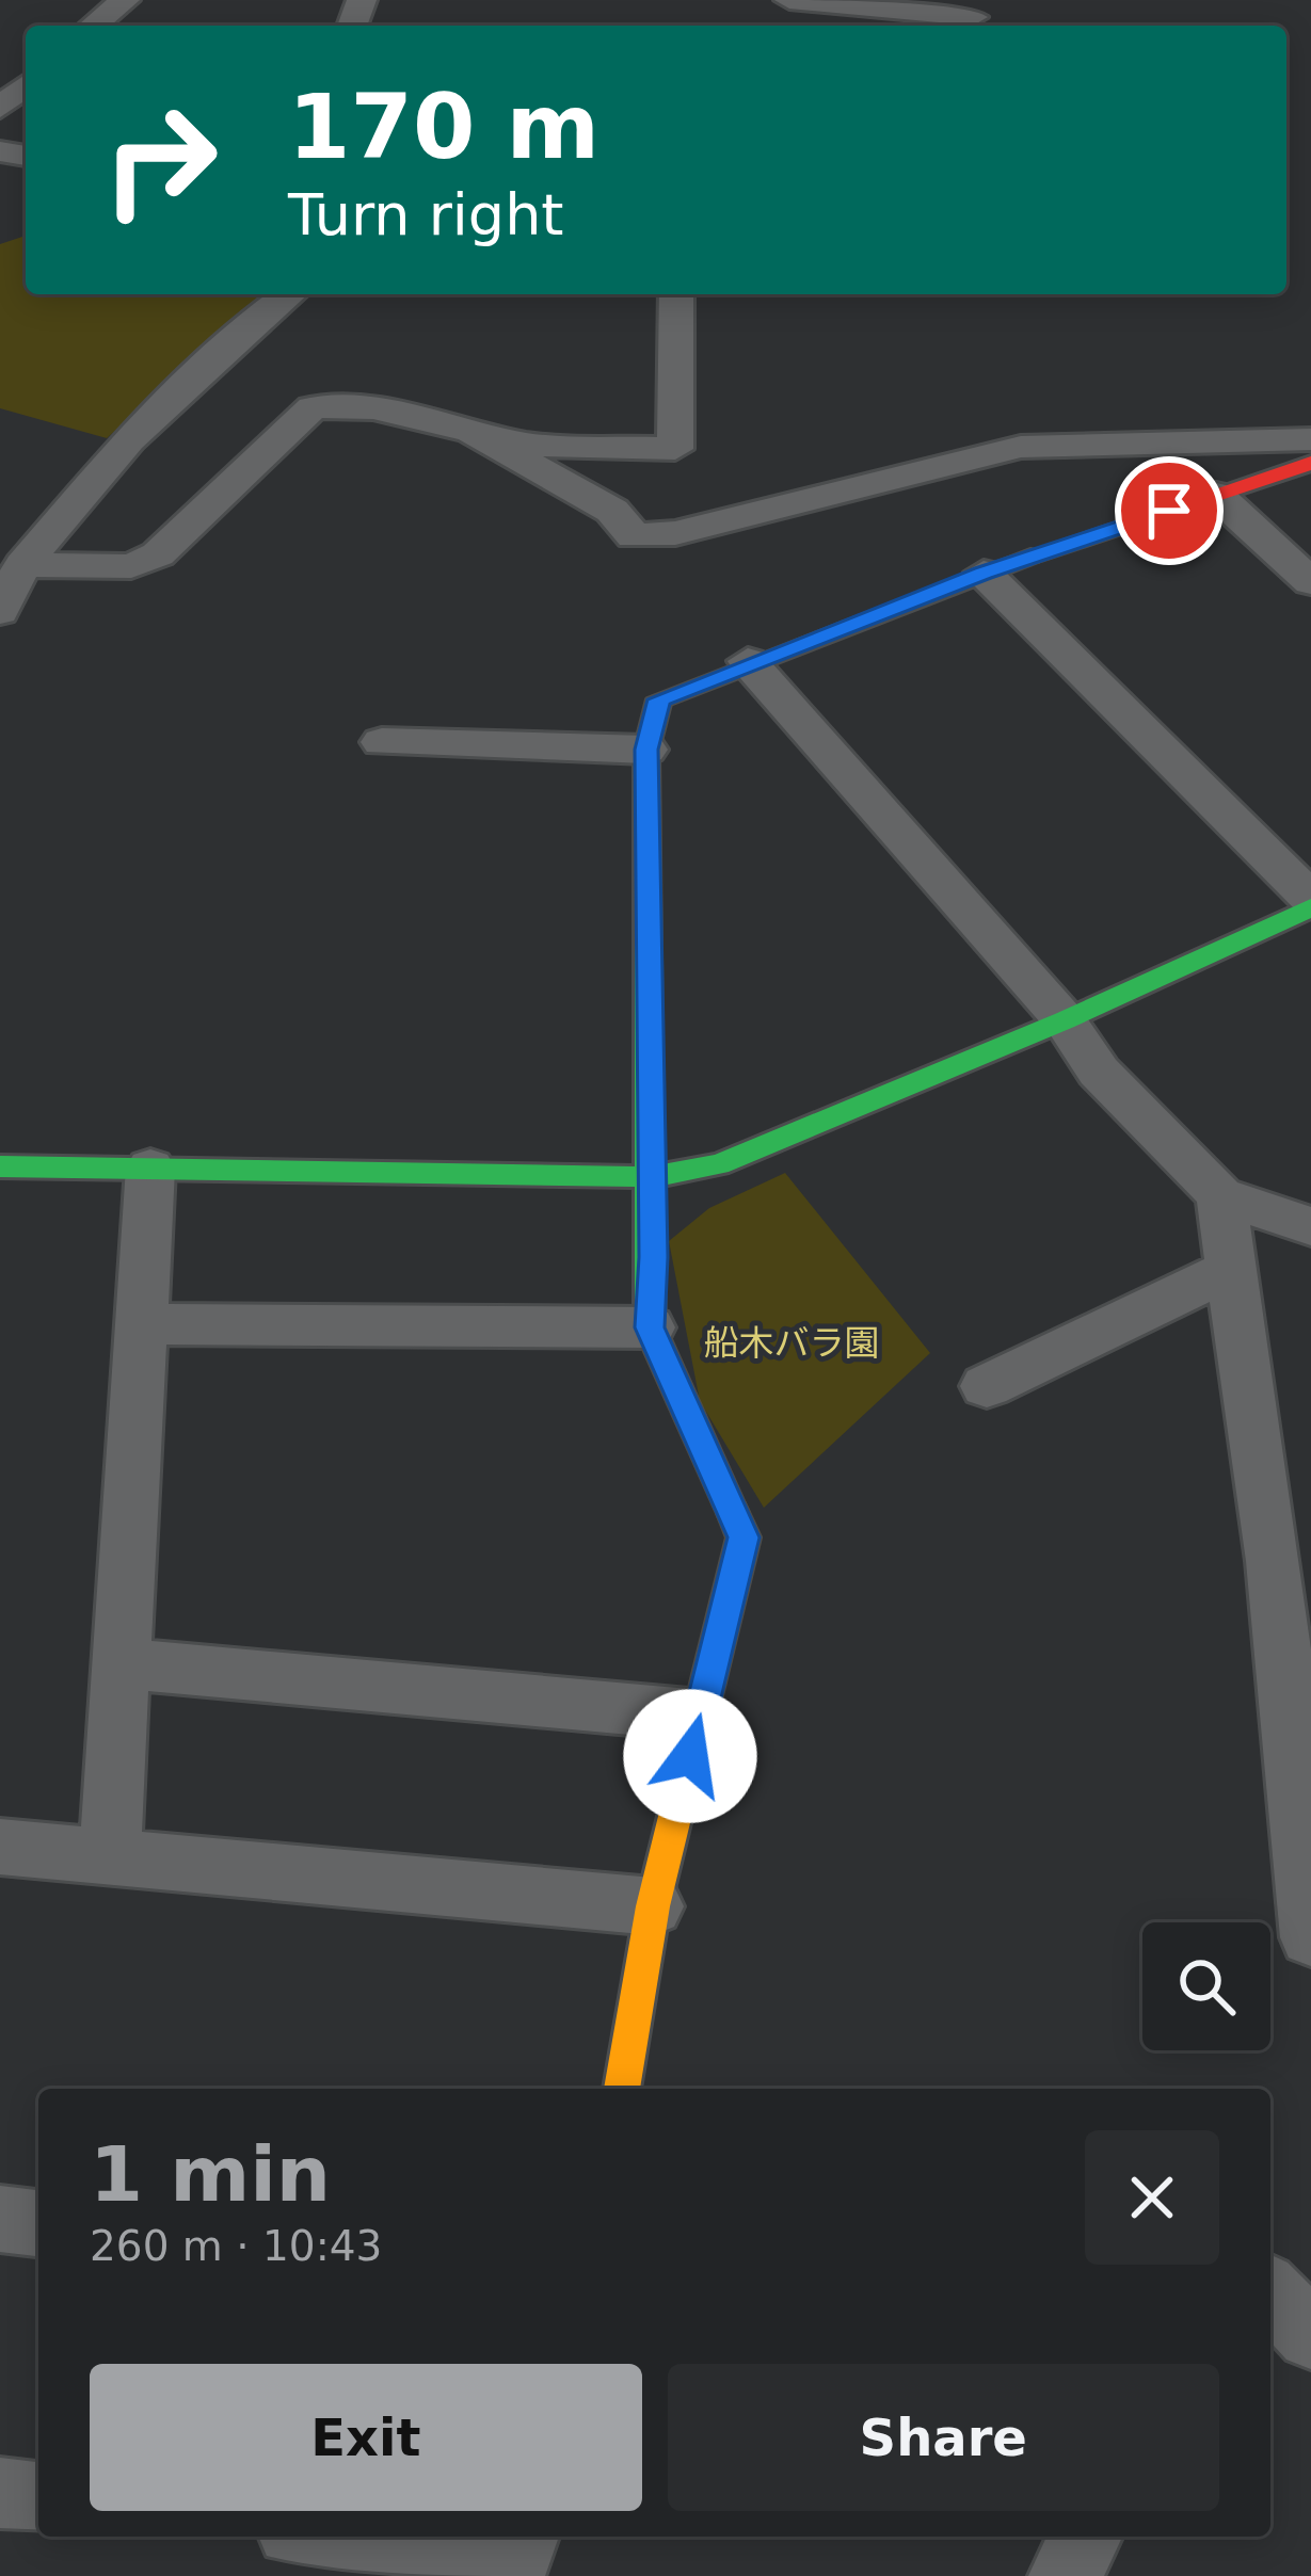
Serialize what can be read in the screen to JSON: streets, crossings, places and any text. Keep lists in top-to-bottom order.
{
  "parks": ["船木バラ園"],
  "page": {
    "turn": ["170 m", "Turn right"],
    "heading": ["1 min", "260 m · 10:43"],
    "buttons": ["Exit", "Share"]
  }
}
